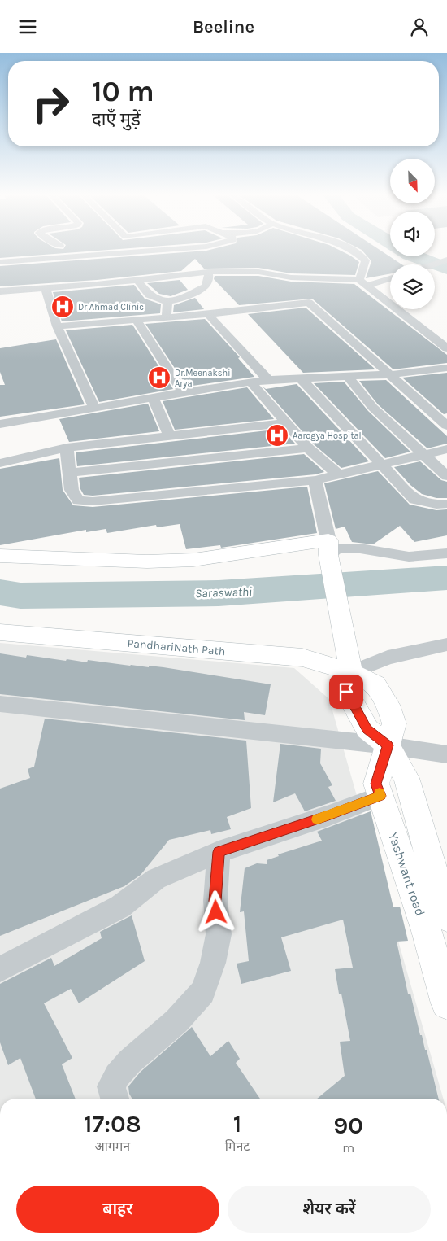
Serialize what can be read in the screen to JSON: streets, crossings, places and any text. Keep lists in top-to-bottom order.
{
  "streets": {
    "main road": ["PandhariNath Path", "Yashwant road"]
  },
  "water": ["Saraswathi"],
  "places": {
    "hospital": ["Dr Ahmad Clinic", "Dr.Meenakshi Arya", "Aarogya Hospital"]
  },
  "north": "bottom right",
  "page": {
    "header": "Beeline",
    "turn": ["10 m", "दाएँ मुड़ें"],
    "eta": [
      "17:08",
      "आगमन",
      "1",
      "मिनट",
      "90",
      "m"
    ],
    "buttons": ["बाहर", "शेयर करें"]
  }
}
